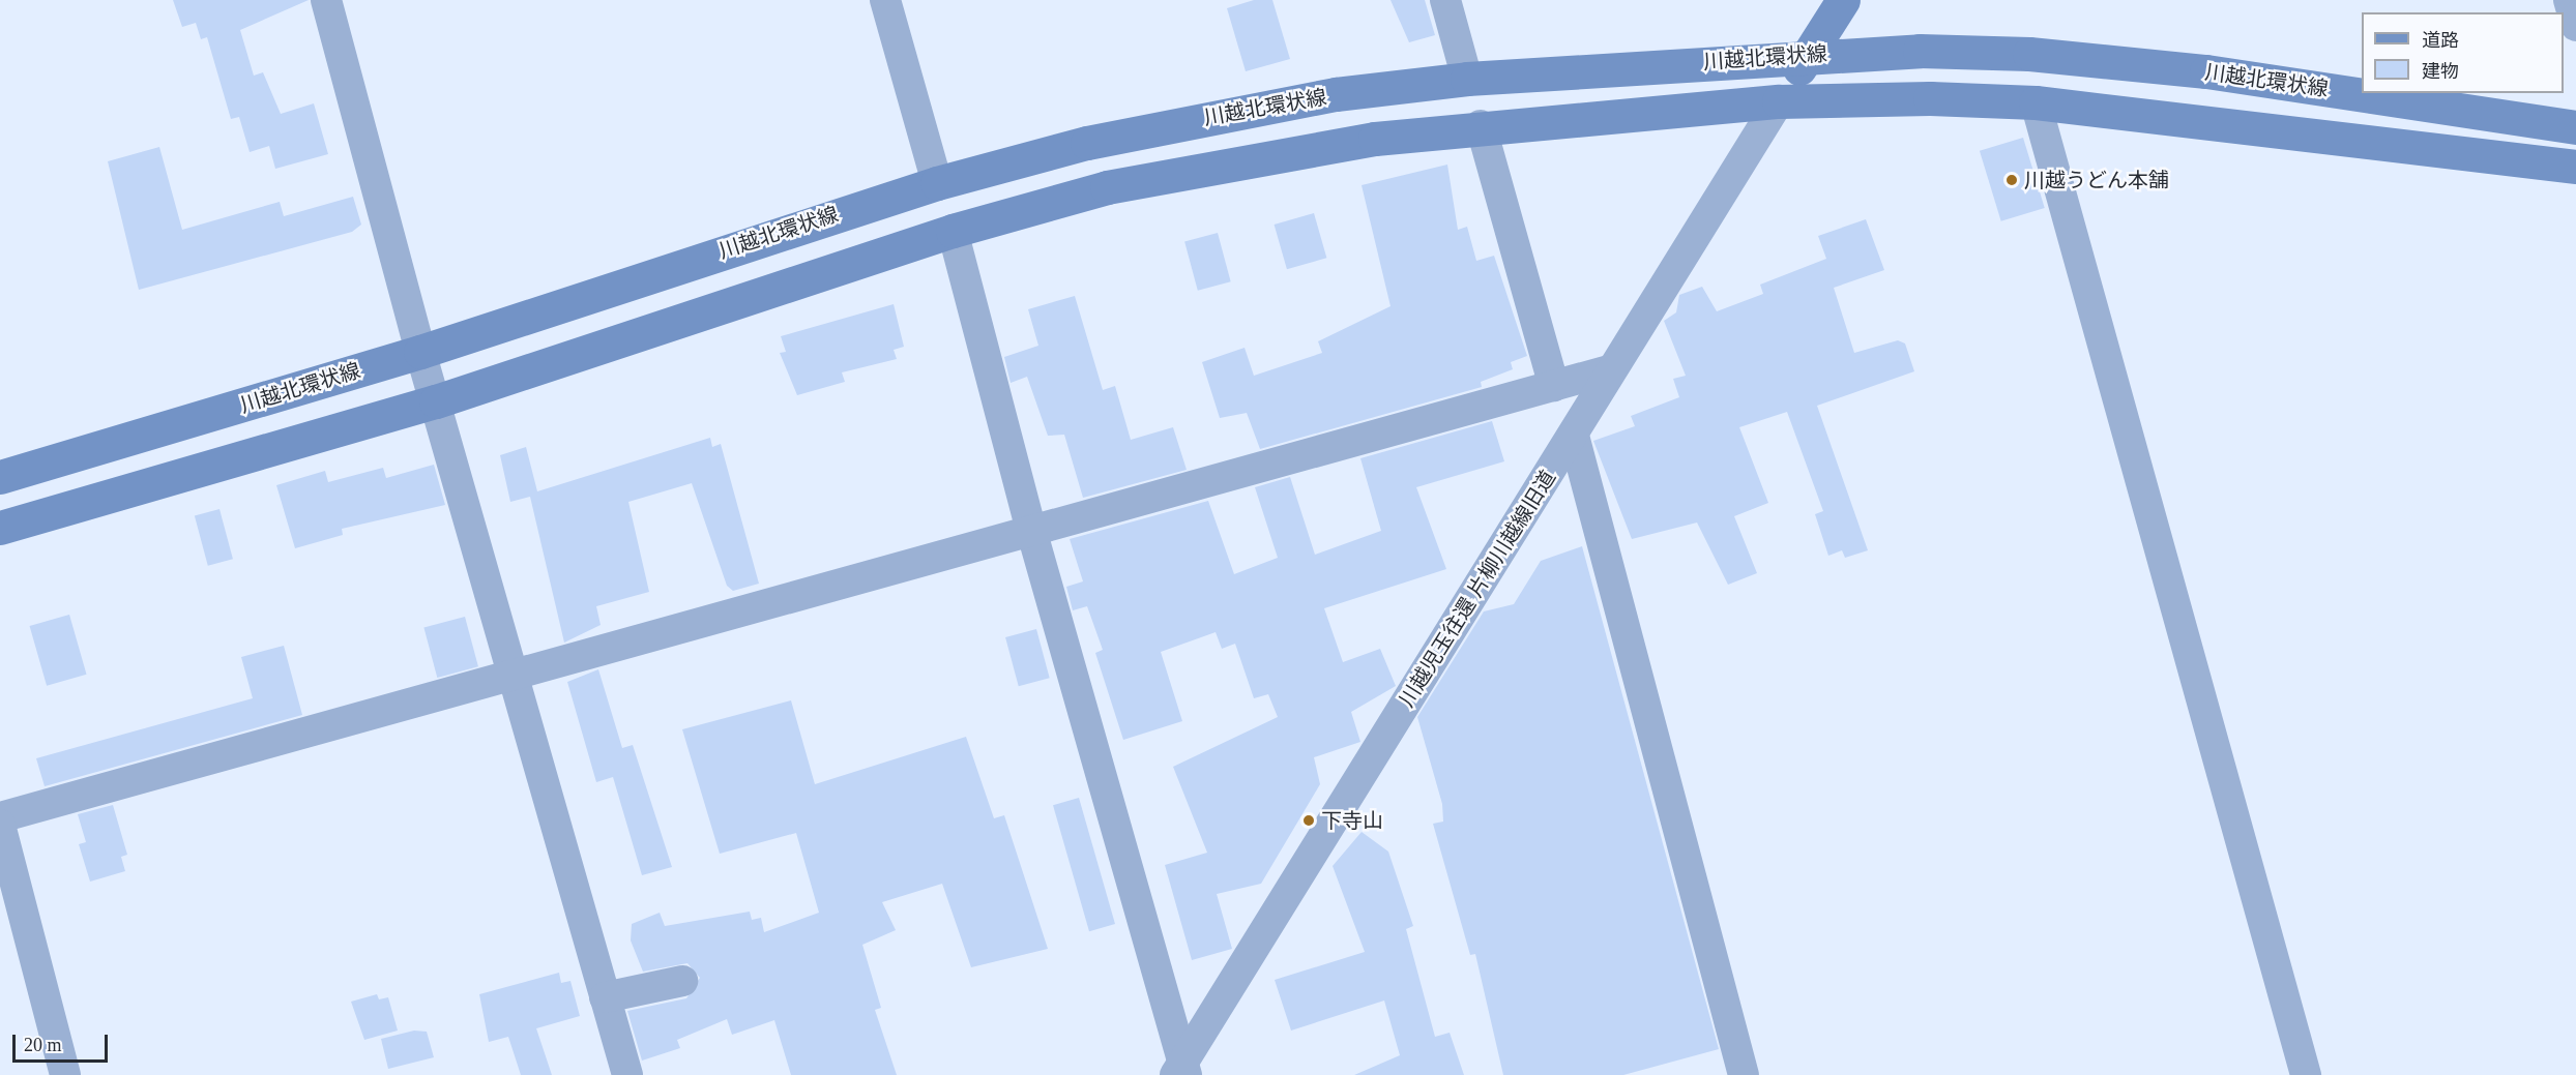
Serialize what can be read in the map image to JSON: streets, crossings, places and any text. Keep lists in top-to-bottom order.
{
  "streets": {
    "main road": ["川越北環状線"],
    "street": ["川越児玉往還 片柳川越線旧道"]
  },
  "places": ["川越うどん本舗", "下寺山"],
  "legend": ["道路", "建物"],
  "scale_bar": "20 m"
}
